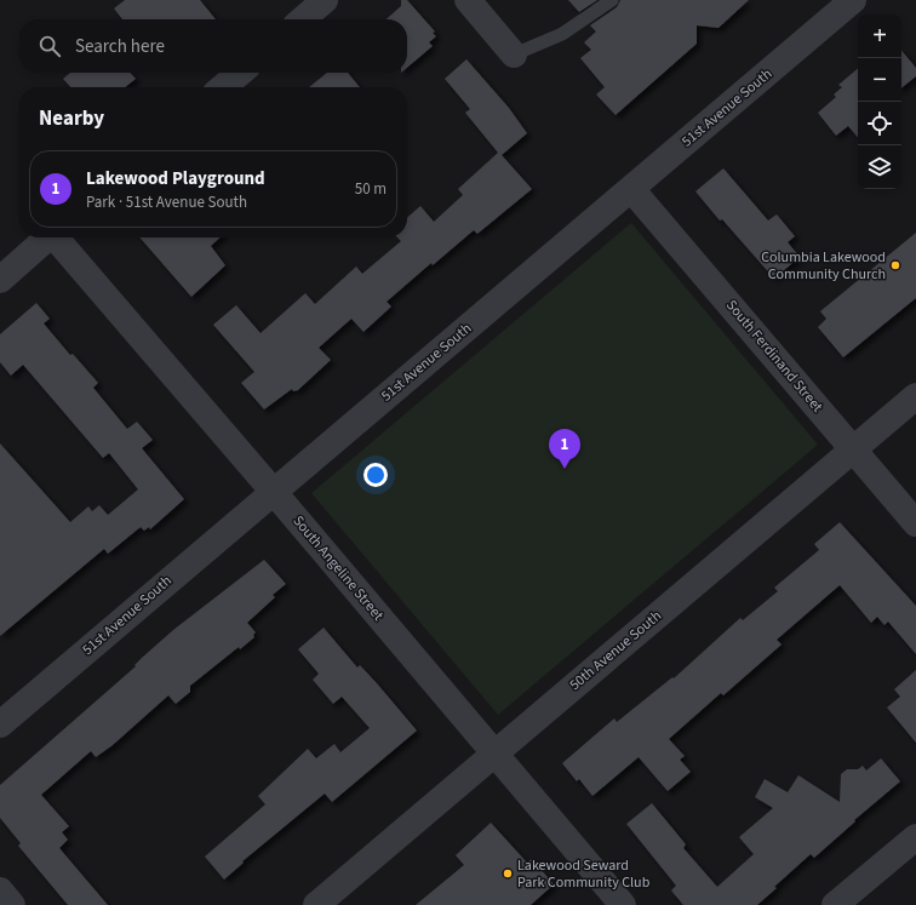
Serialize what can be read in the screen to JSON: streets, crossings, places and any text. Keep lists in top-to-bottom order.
{
  "streets": {
    "street": [
      "51st Avenue South",
      "South Ferdinand Street",
      "South Angeline Street",
      "50th Avenue South"
    ]
  },
  "crossings": [
    ["51st Avenue South", "South Ferdinand Street"],
    ["51st Avenue South", "South Angeline Street"],
    ["South Ferdinand Street", "50th Avenue South"],
    ["South Angeline Street", "50th Avenue South"]
  ],
  "places": ["Columbia Lakewood Community Church", "Lakewood Seward Park Community Club"],
  "page": {
    "map_buttons": ["+", "−"],
    "search": "Search here",
    "heading": "Nearby",
    "list": [
      {
        "mark": "1",
        "name": "Lakewood Playground",
        "note": "Park · 51st Avenue South",
        "value": "50 m"
      }
    ],
    "pins": "1"
  }
}
